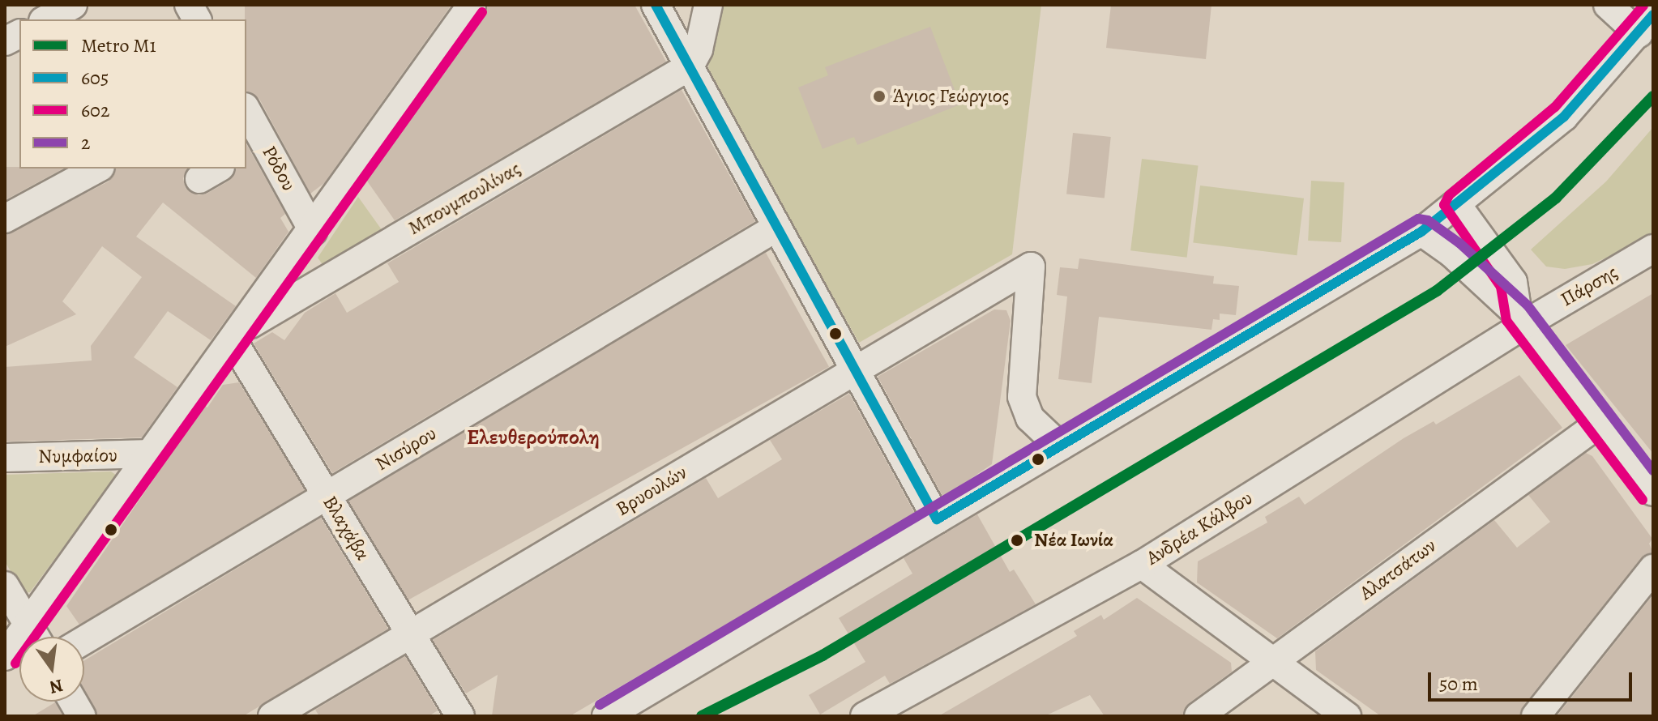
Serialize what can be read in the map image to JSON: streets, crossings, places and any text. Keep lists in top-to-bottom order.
{
  "streets": {
    "street": [
      "Ρόδου",
      "Μπουμπουλίνας",
      "Πάρσης",
      "Νισύρου",
      "Νυμφαίου",
      "Βρυουλών",
      "Βλαχάβα",
      "Ανδρέα Κάλβου",
      "Αλατσάτων"
    ]
  },
  "crossings": [
    ["Ρόδου", "Νυμφαίου"],
    ["Μπουμπουλίνας", "Νυμφαίου"],
    ["Μπουμπουλίνας", "Βλαχάβα"],
    ["Πάρσης", "Ανδρέα Κάλβου"],
    ["Νισύρου", "Βλαχάβα"],
    ["Νυμφαίου", "Βλαχάβα"],
    ["Βρυουλών", "Βλαχάβα"]
  ],
  "districts": ["Ελευθερούπολη"],
  "places": ["Άγιος Γεώργιος", "Νέα Ιωνία"],
  "lines": [
    "transit line 605",
    "transit line 602",
    "metro line Μ1",
    "transit line 2"
  ],
  "legend": [
    "Metro Μ1",
    "605",
    "602",
    "2"
  ],
  "scale_bar": "50 m",
  "north": "bottom"
}
